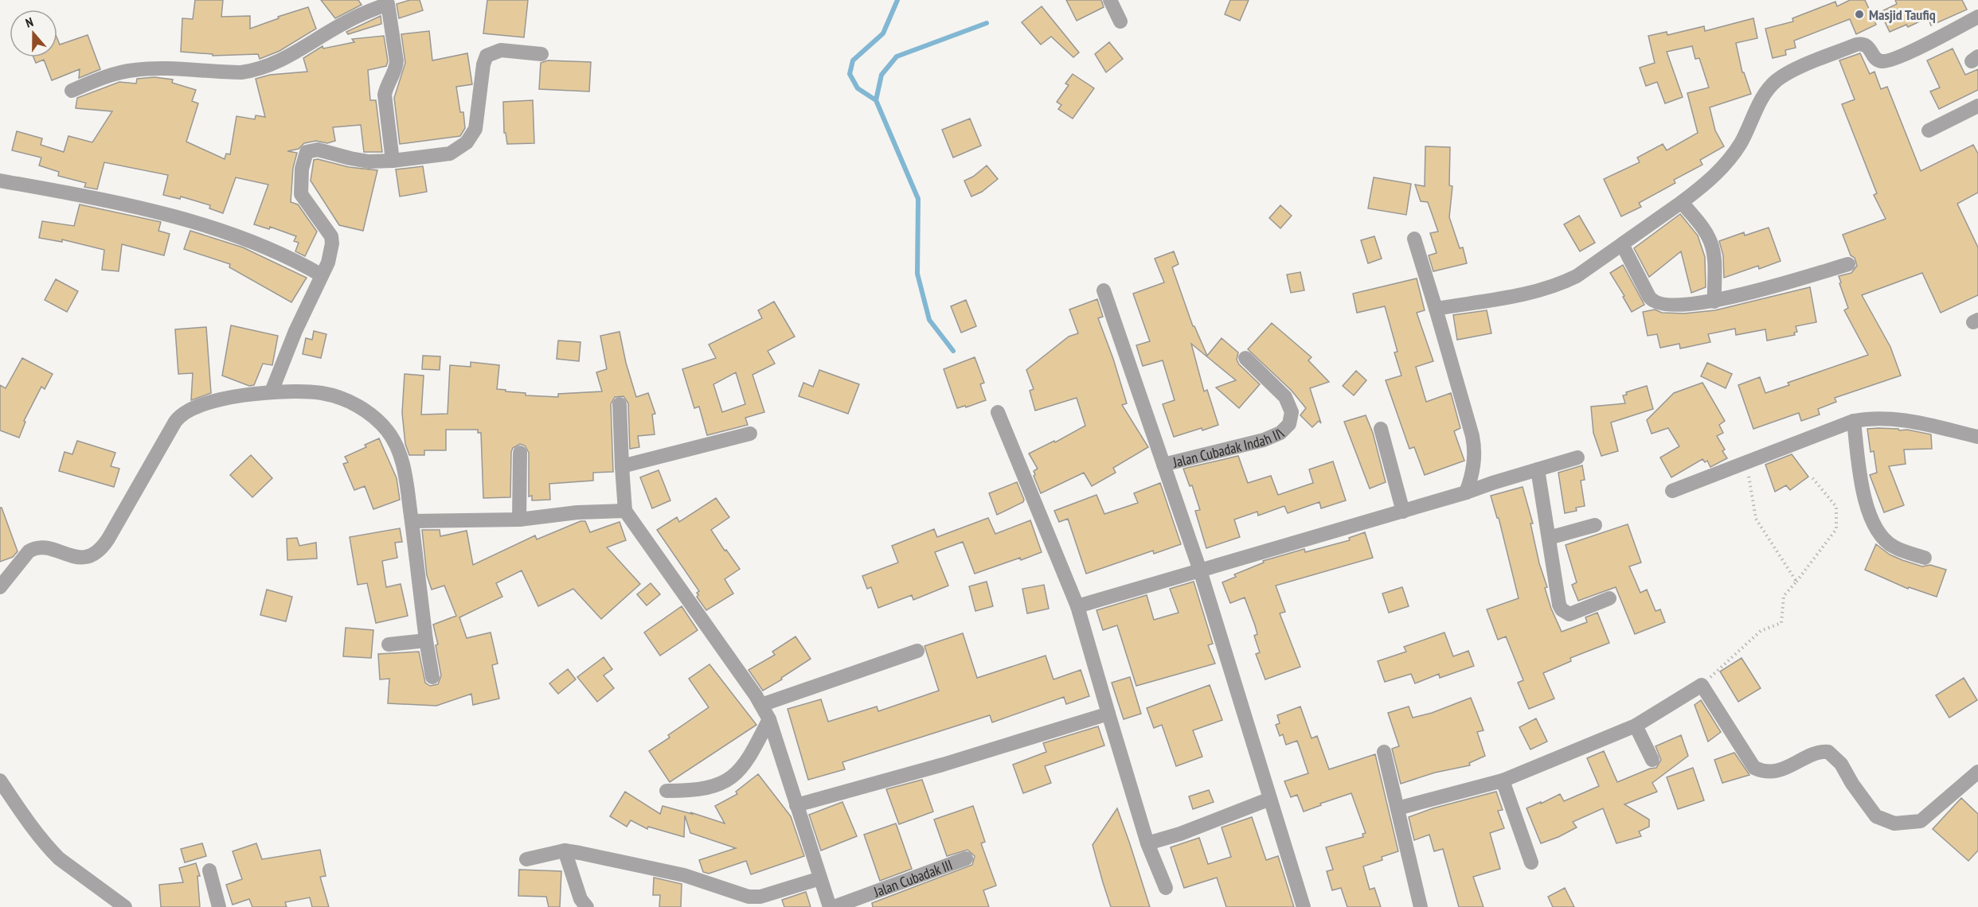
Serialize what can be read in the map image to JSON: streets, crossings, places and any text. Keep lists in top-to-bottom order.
{
  "streets": {
    "street": ["Jalan Cubadak Indah III", "Jalan Cubadak III"]
  },
  "places": ["Masjid Taufiq"],
  "north": "top"
}
